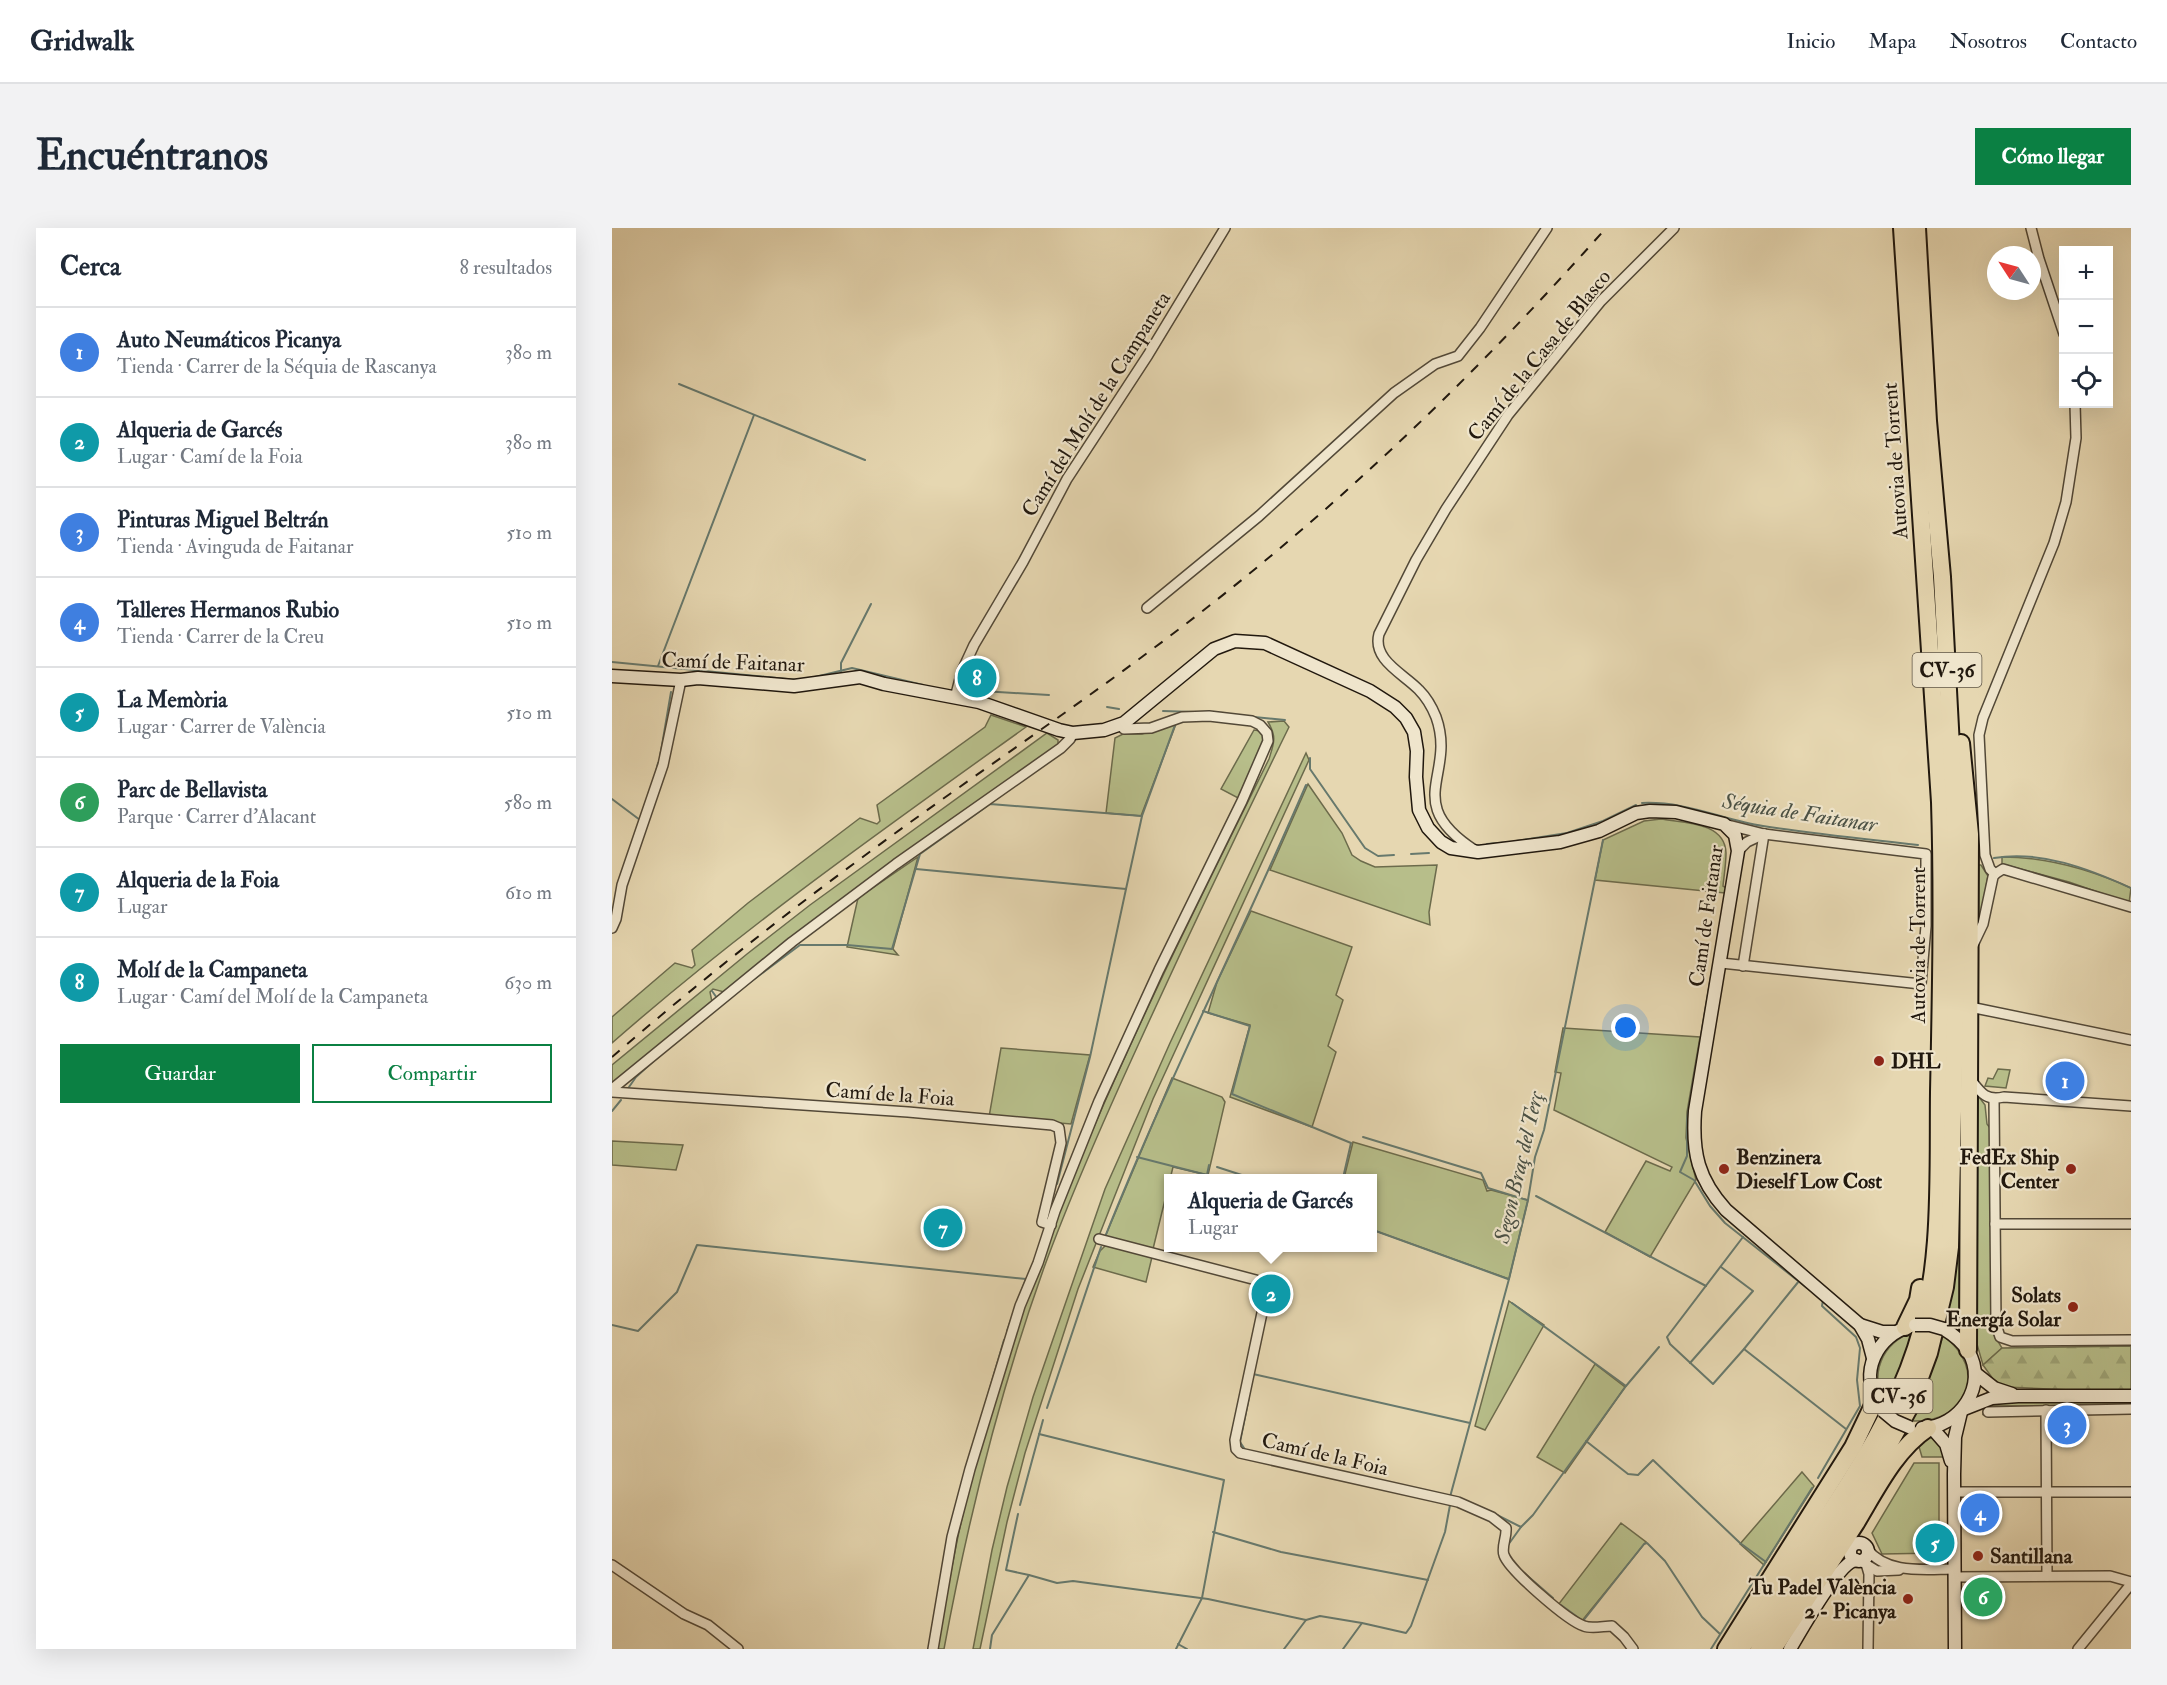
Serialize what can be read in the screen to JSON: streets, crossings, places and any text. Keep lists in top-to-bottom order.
{
  "streets": {
    "highway": ["Autovia de Torrent", "CV-36"],
    "street": [
      "Camí de la Casa de Blasco",
      "Camí del Molí de la Campaneta",
      "Camí de Faitanar",
      "Camí de la Foia"
    ]
  },
  "crossings": [
    ["Camí de la Casa de Blasco", "Camí de Faitanar"],
    ["Camí del Molí de la Campaneta", "Camí de Faitanar"]
  ],
  "water": ["Séquia de Faitanar", "Segon Braç del Terç"],
  "places": [
    "DHL",
    "Benzinera Dieself Low Cost",
    "FedEx Ship Center",
    "Solats Energía Solar",
    "Santillana",
    "Tu Padel València 2 - Picanya"
  ],
  "north": "top left",
  "page": {
    "header": "Gridwalk",
    "nav": [
      "Inicio",
      "Mapa",
      "Nosotros",
      "Contacto"
    ],
    "buttons": [
      "Cómo llegar",
      ["Guardar", "Compartir"]
    ],
    "title": "Encuéntranos",
    "heading": ["Cerca", "8 resultados"],
    "map_buttons": ["+", "−"],
    "list": [
      {
        "mark": "1",
        "name": "Auto Neumáticos Picanya",
        "note": "Tienda · Carrer de la Séquia de Rascanya",
        "value": "380 m"
      },
      {
        "mark": "2",
        "name": "Alqueria de Garcés",
        "note": "Lugar · Camí de la Foia",
        "value": "380 m"
      },
      {
        "mark": "3",
        "name": "Pinturas Miguel Beltrán",
        "note": "Tienda · Avinguda de Faitanar",
        "value": "510 m"
      },
      {
        "mark": "4",
        "name": "Talleres Hermanos Rubio",
        "note": "Tienda · Carrer de la Creu",
        "value": "510 m"
      },
      {
        "mark": "5",
        "name": "La Memòria",
        "note": "Lugar · Carrer de València",
        "value": "510 m"
      },
      {
        "mark": "6",
        "name": "Parc de Bellavista",
        "note": "Parque · Carrer d'Alacant",
        "value": "580 m"
      },
      {
        "mark": "7",
        "name": "Alqueria de la Foia",
        "note": "Lugar",
        "value": "610 m"
      },
      {
        "mark": "8",
        "name": "Molí de la Campaneta",
        "note": "Lugar · Camí del Molí de la Campaneta",
        "value": "630 m"
      }
    ],
    "pins": [
      "8",
      "1",
      "7",
      "2",
      "3",
      "4",
      "5",
      "6"
    ],
    "popup": ["Alqueria de Garcés", "Lugar"]
  }
}
